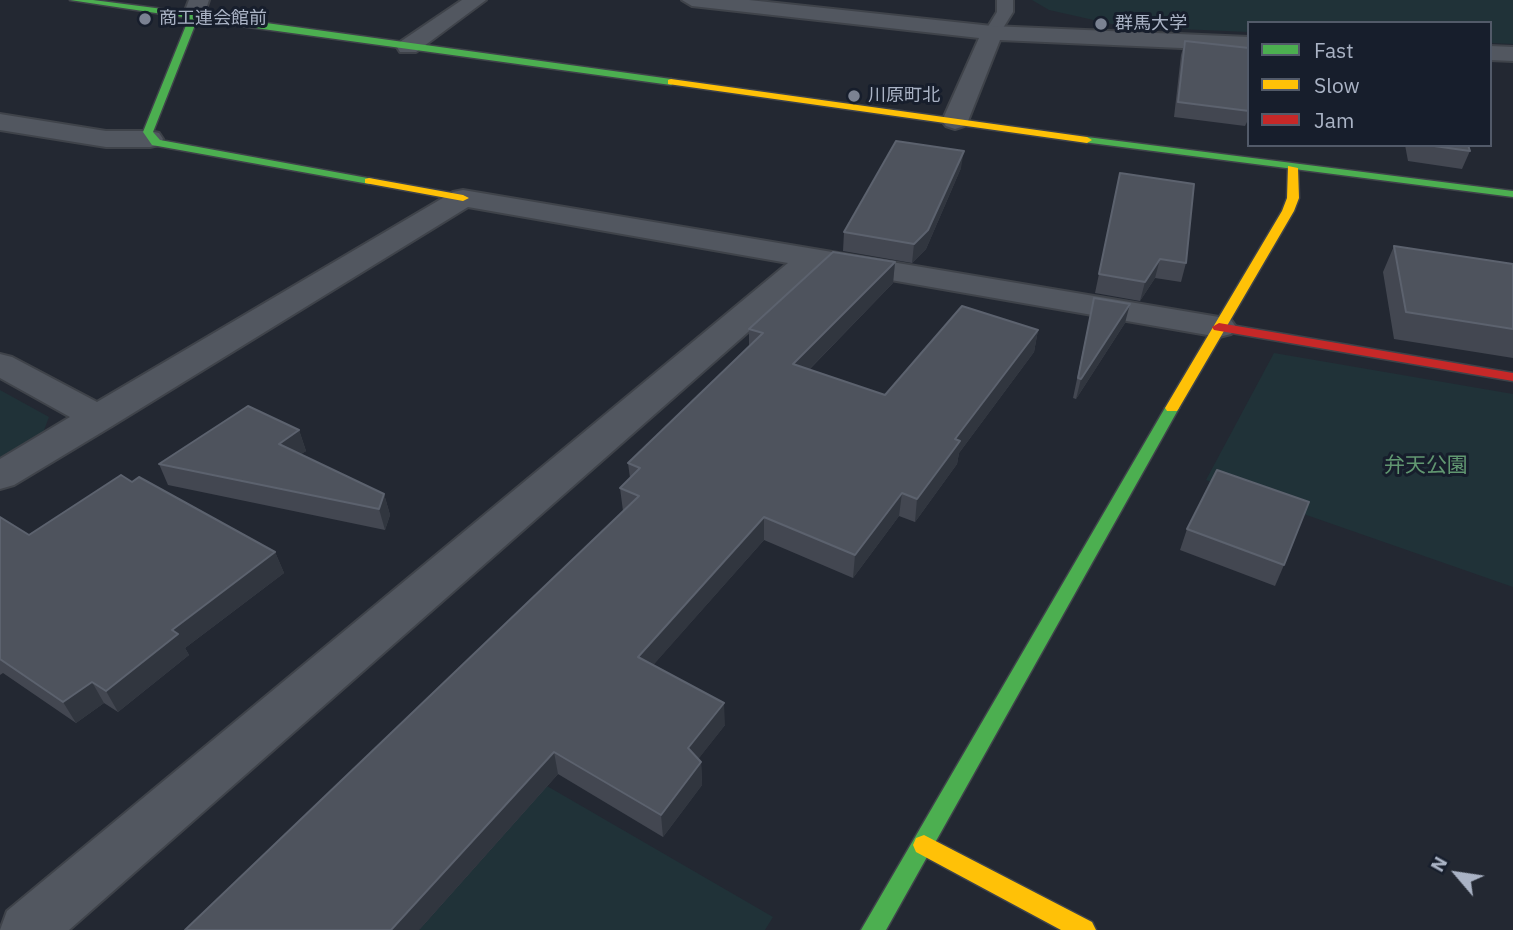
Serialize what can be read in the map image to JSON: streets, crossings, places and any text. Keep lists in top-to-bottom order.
{
  "parks": ["弁天公園"],
  "places": ["商工連会館前", "群馬大学", "川原町北"],
  "legend": ["Fast", "Slow", "Jam"],
  "north": "top left"
}
